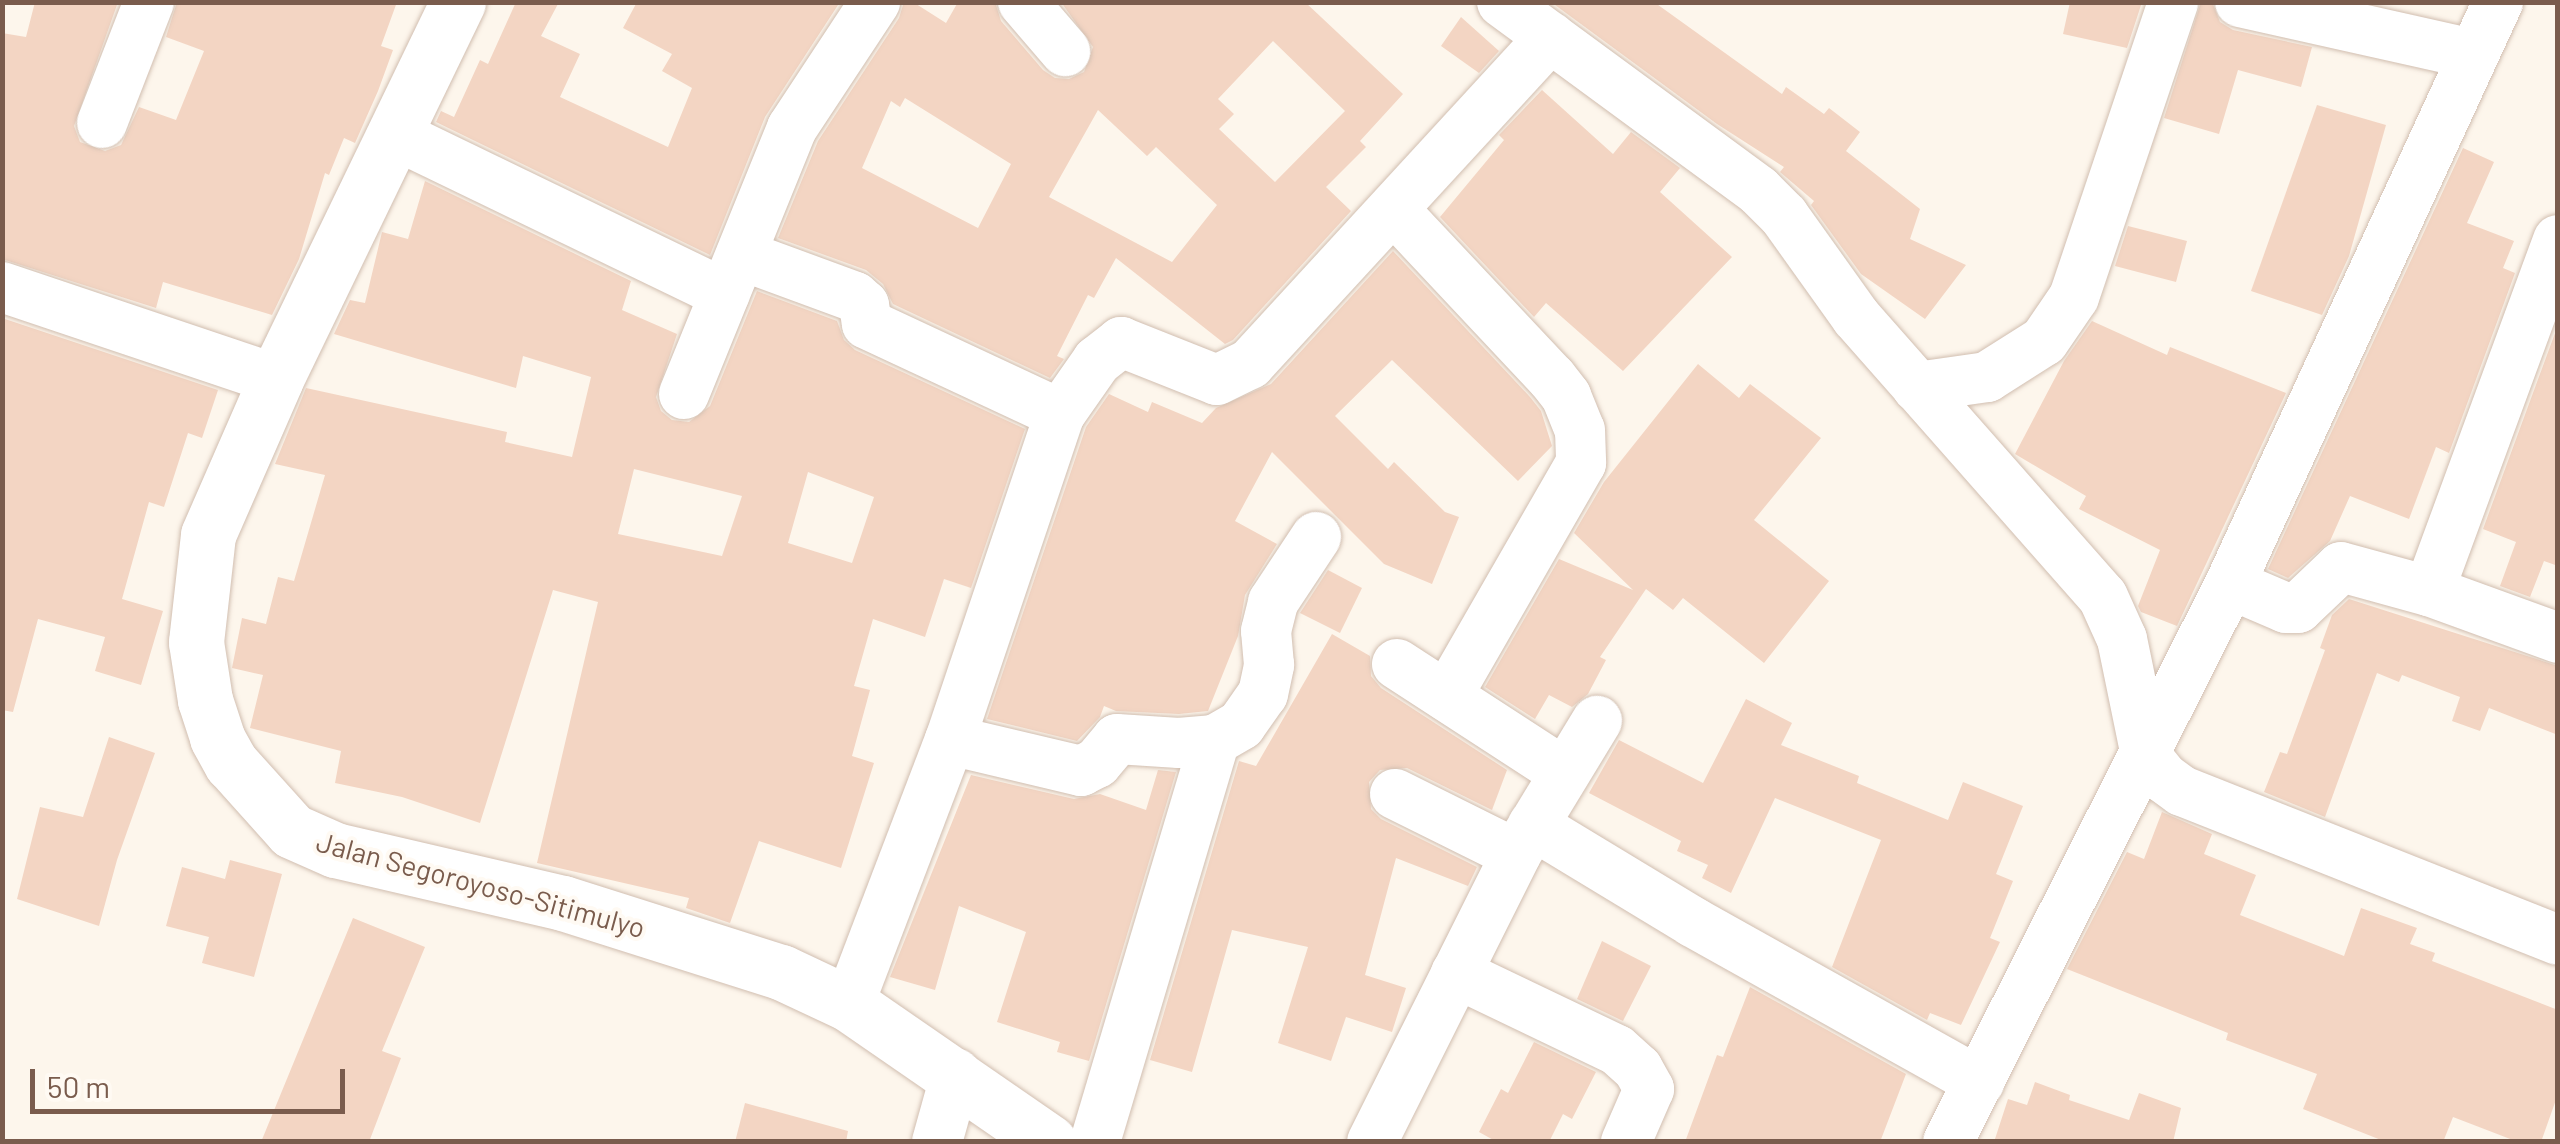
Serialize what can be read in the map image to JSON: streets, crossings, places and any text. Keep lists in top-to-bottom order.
{
  "streets": {
    "main road": ["Jalan Segoroyoso-Sitimulyo"]
  },
  "scale_bar": "50 m"
}
